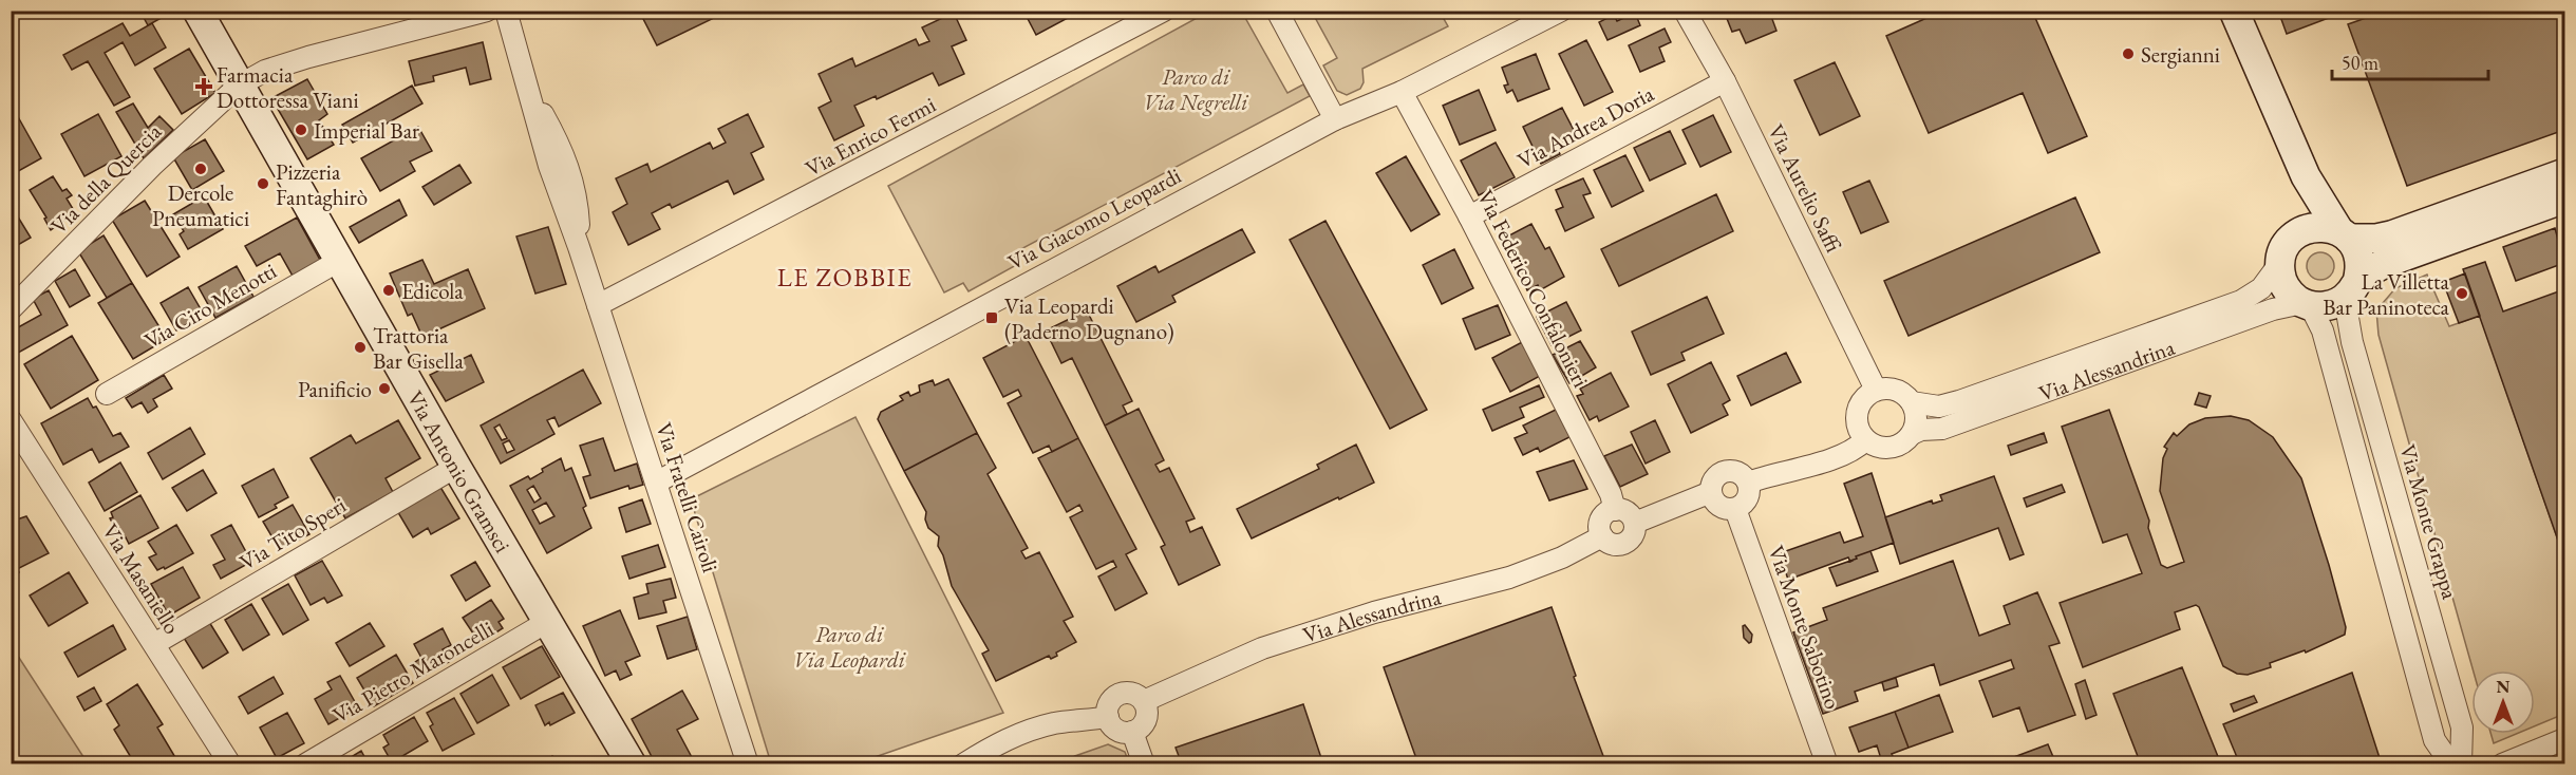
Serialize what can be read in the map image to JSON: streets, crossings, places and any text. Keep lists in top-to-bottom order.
{
  "streets": {
    "street": [
      "Via Andrea Doria",
      "Via Enrico Fermi",
      "Via della Quercia",
      "Via Aurelio Saffi",
      "Via Giacomo Leopardi",
      "Via Federico Confalonieri",
      "Via Ciro Menotti",
      "Via Alessandrina",
      "Via Antonio Gramsci",
      "Via Fratelli Cairoli",
      "Via Monte Grappa",
      "Via Tito Speri",
      "Via Masaniello",
      "Via Monte Sabotino",
      "Via Pietro Maroncelli"
    ]
  },
  "crossings": [
    ["Via Andrea Doria", "Via Aurelio Saffi"],
    ["Via Andrea Doria", "Via Federico Confalonieri"],
    ["Via Enrico Fermi", "Via Fratelli Cairoli"],
    ["Via della Quercia", "Via Antonio Gramsci"],
    ["Via Aurelio Saffi", "Via Alessandrina"],
    ["Via Giacomo Leopardi", "Via Federico Confalonieri"],
    ["Via Giacomo Leopardi", "Via Fratelli Cairoli"],
    ["Via Federico Confalonieri", "Via Alessandrina"],
    ["Via Ciro Menotti", "Via Antonio Gramsci"],
    ["Via Alessandrina", "Via Monte Grappa"],
    ["Via Antonio Gramsci", "Via Tito Speri"],
    ["Via Antonio Gramsci", "Via Pietro Maroncelli"],
    ["Via Tito Speri", "Via Masaniello"]
  ],
  "districts": ["LE ZOBBIE"],
  "parks": ["Parco di Via Negrelli", "Parco di Via Leopardi"],
  "places": {
    "other": [
      "Sergianni",
      "Imperial Bar",
      "Dercole Pneumatici",
      "Pizzeria Fantaghirò",
      "Edicola",
      "La Villetta Bar Paninoteca",
      "Trattoria Bar Gisella",
      "Panificio"
    ],
    "health": ["Farmacia Dottoressa Viani"],
    "transit": ["Via Leopardi (Paderno Dugnano)"]
  },
  "scale_bar": "50 m",
  "north": "top"
}
